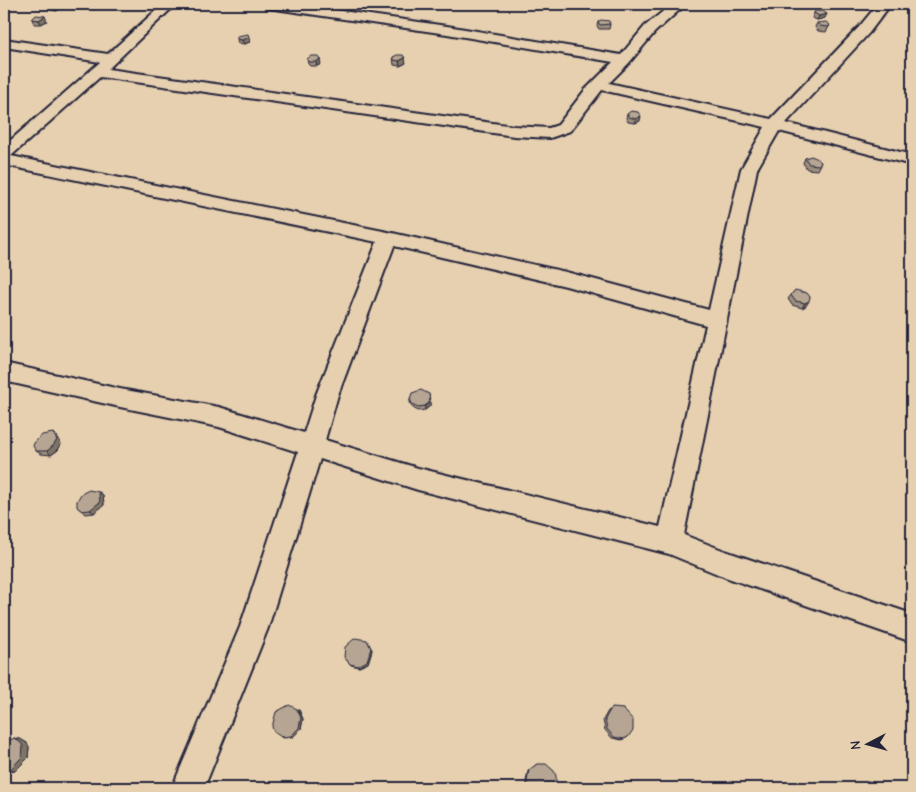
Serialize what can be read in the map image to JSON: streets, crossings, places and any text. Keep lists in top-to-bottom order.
{
  "north": "left"
}
